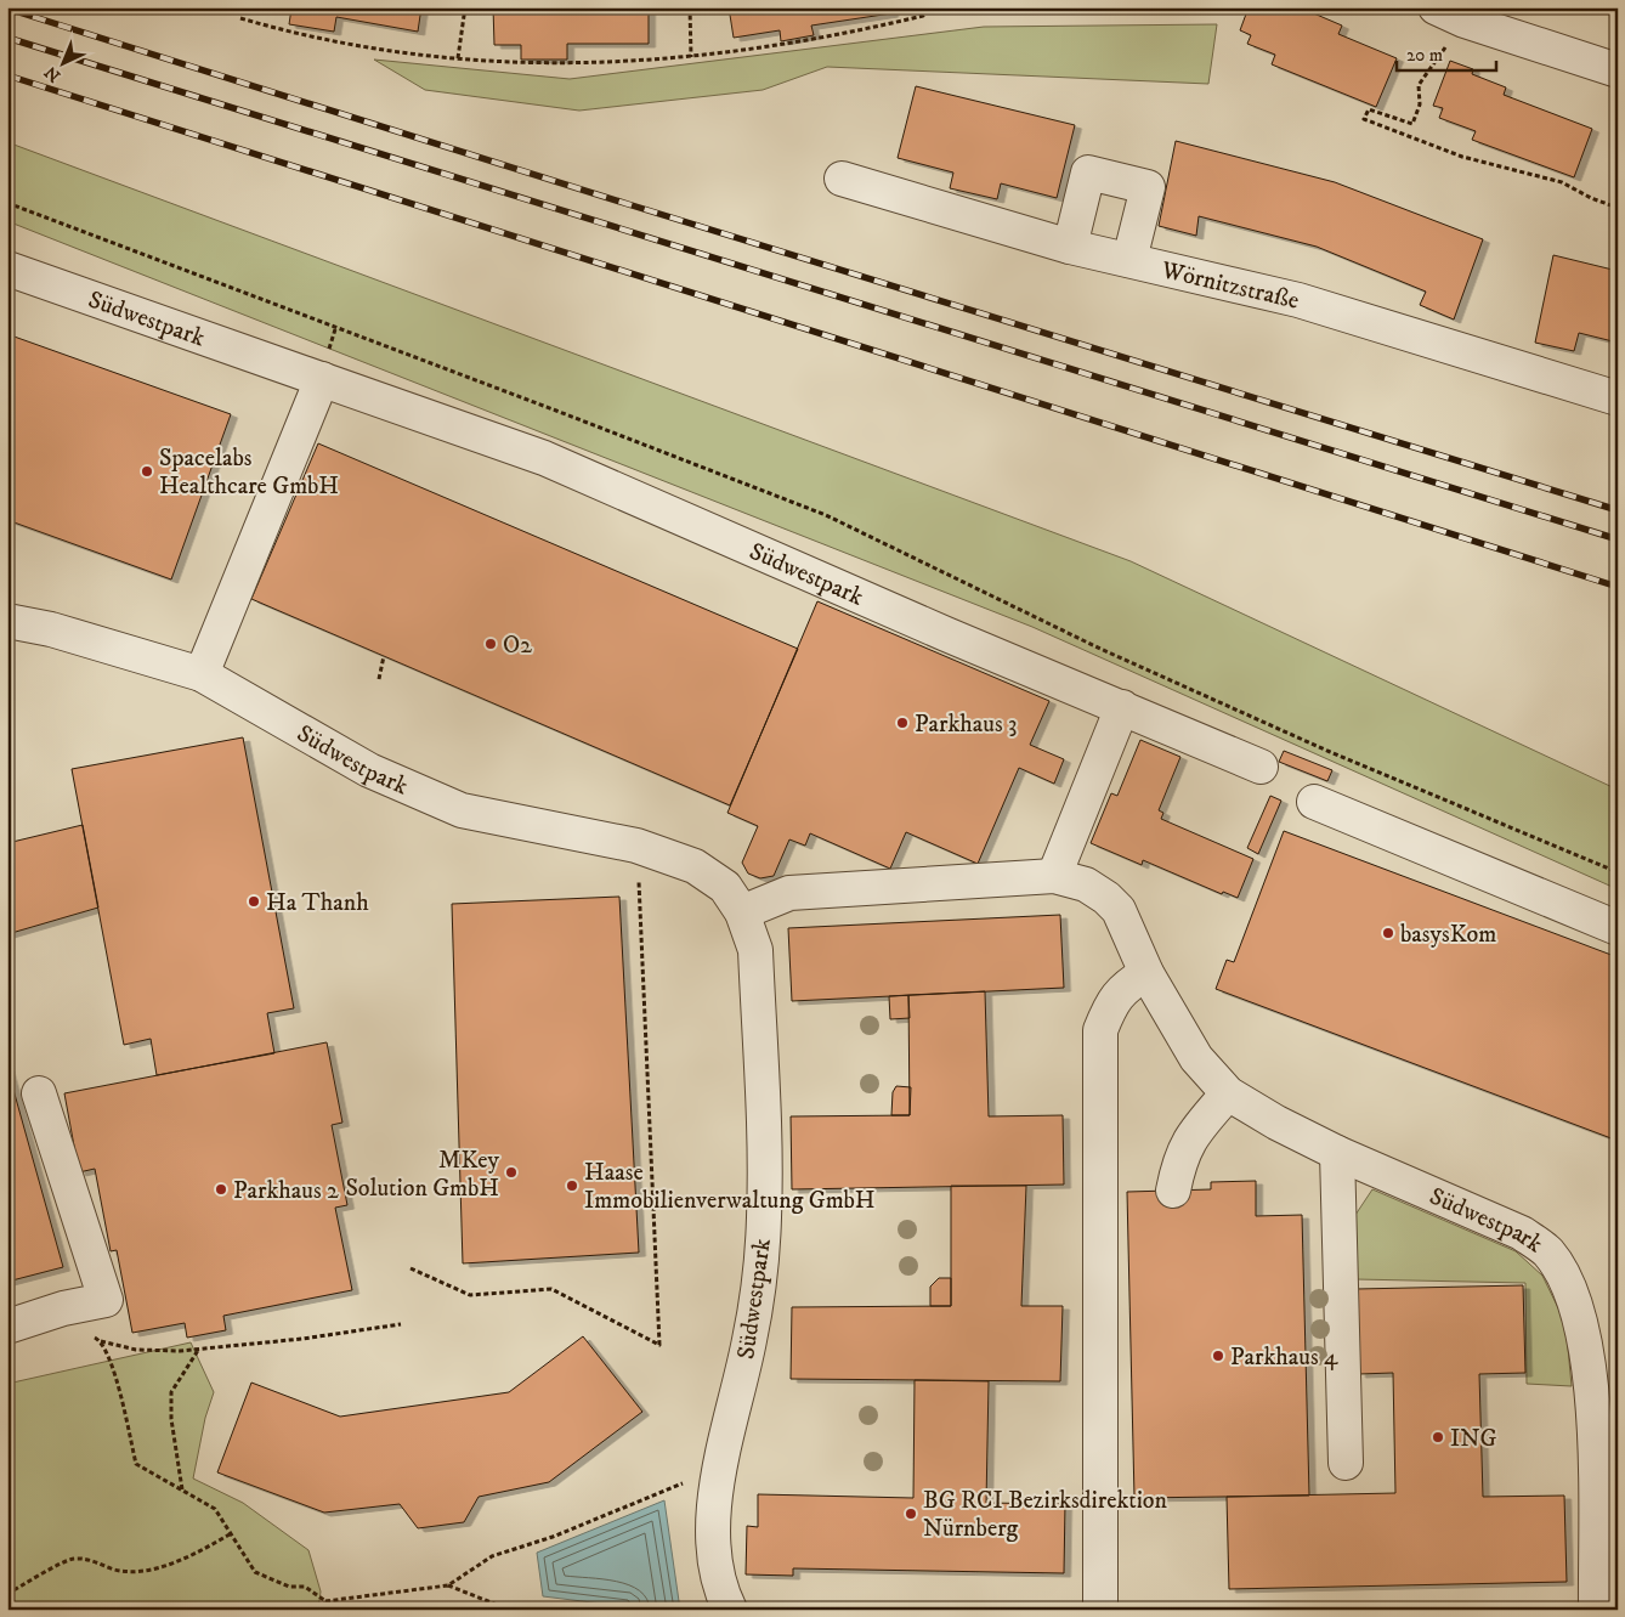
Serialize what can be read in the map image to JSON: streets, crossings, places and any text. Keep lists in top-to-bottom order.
{
  "streets": {
    "street": ["Wörnitzstraße", "Südwestpark"]
  },
  "places": [
    "Spacelabs Healthcare GmbH",
    "O2",
    "Parkhaus 3",
    "Ha Thanh",
    "basysKom",
    "MKey Solution GmbH",
    "Haase Immobilienverwaltung GmbH",
    "Parkhaus 2",
    "Parkhaus 4",
    "ING",
    "BG RCI Bezirksdirektion Nürnberg"
  ],
  "scale_bar": "20 m",
  "north": "bottom left"
}
